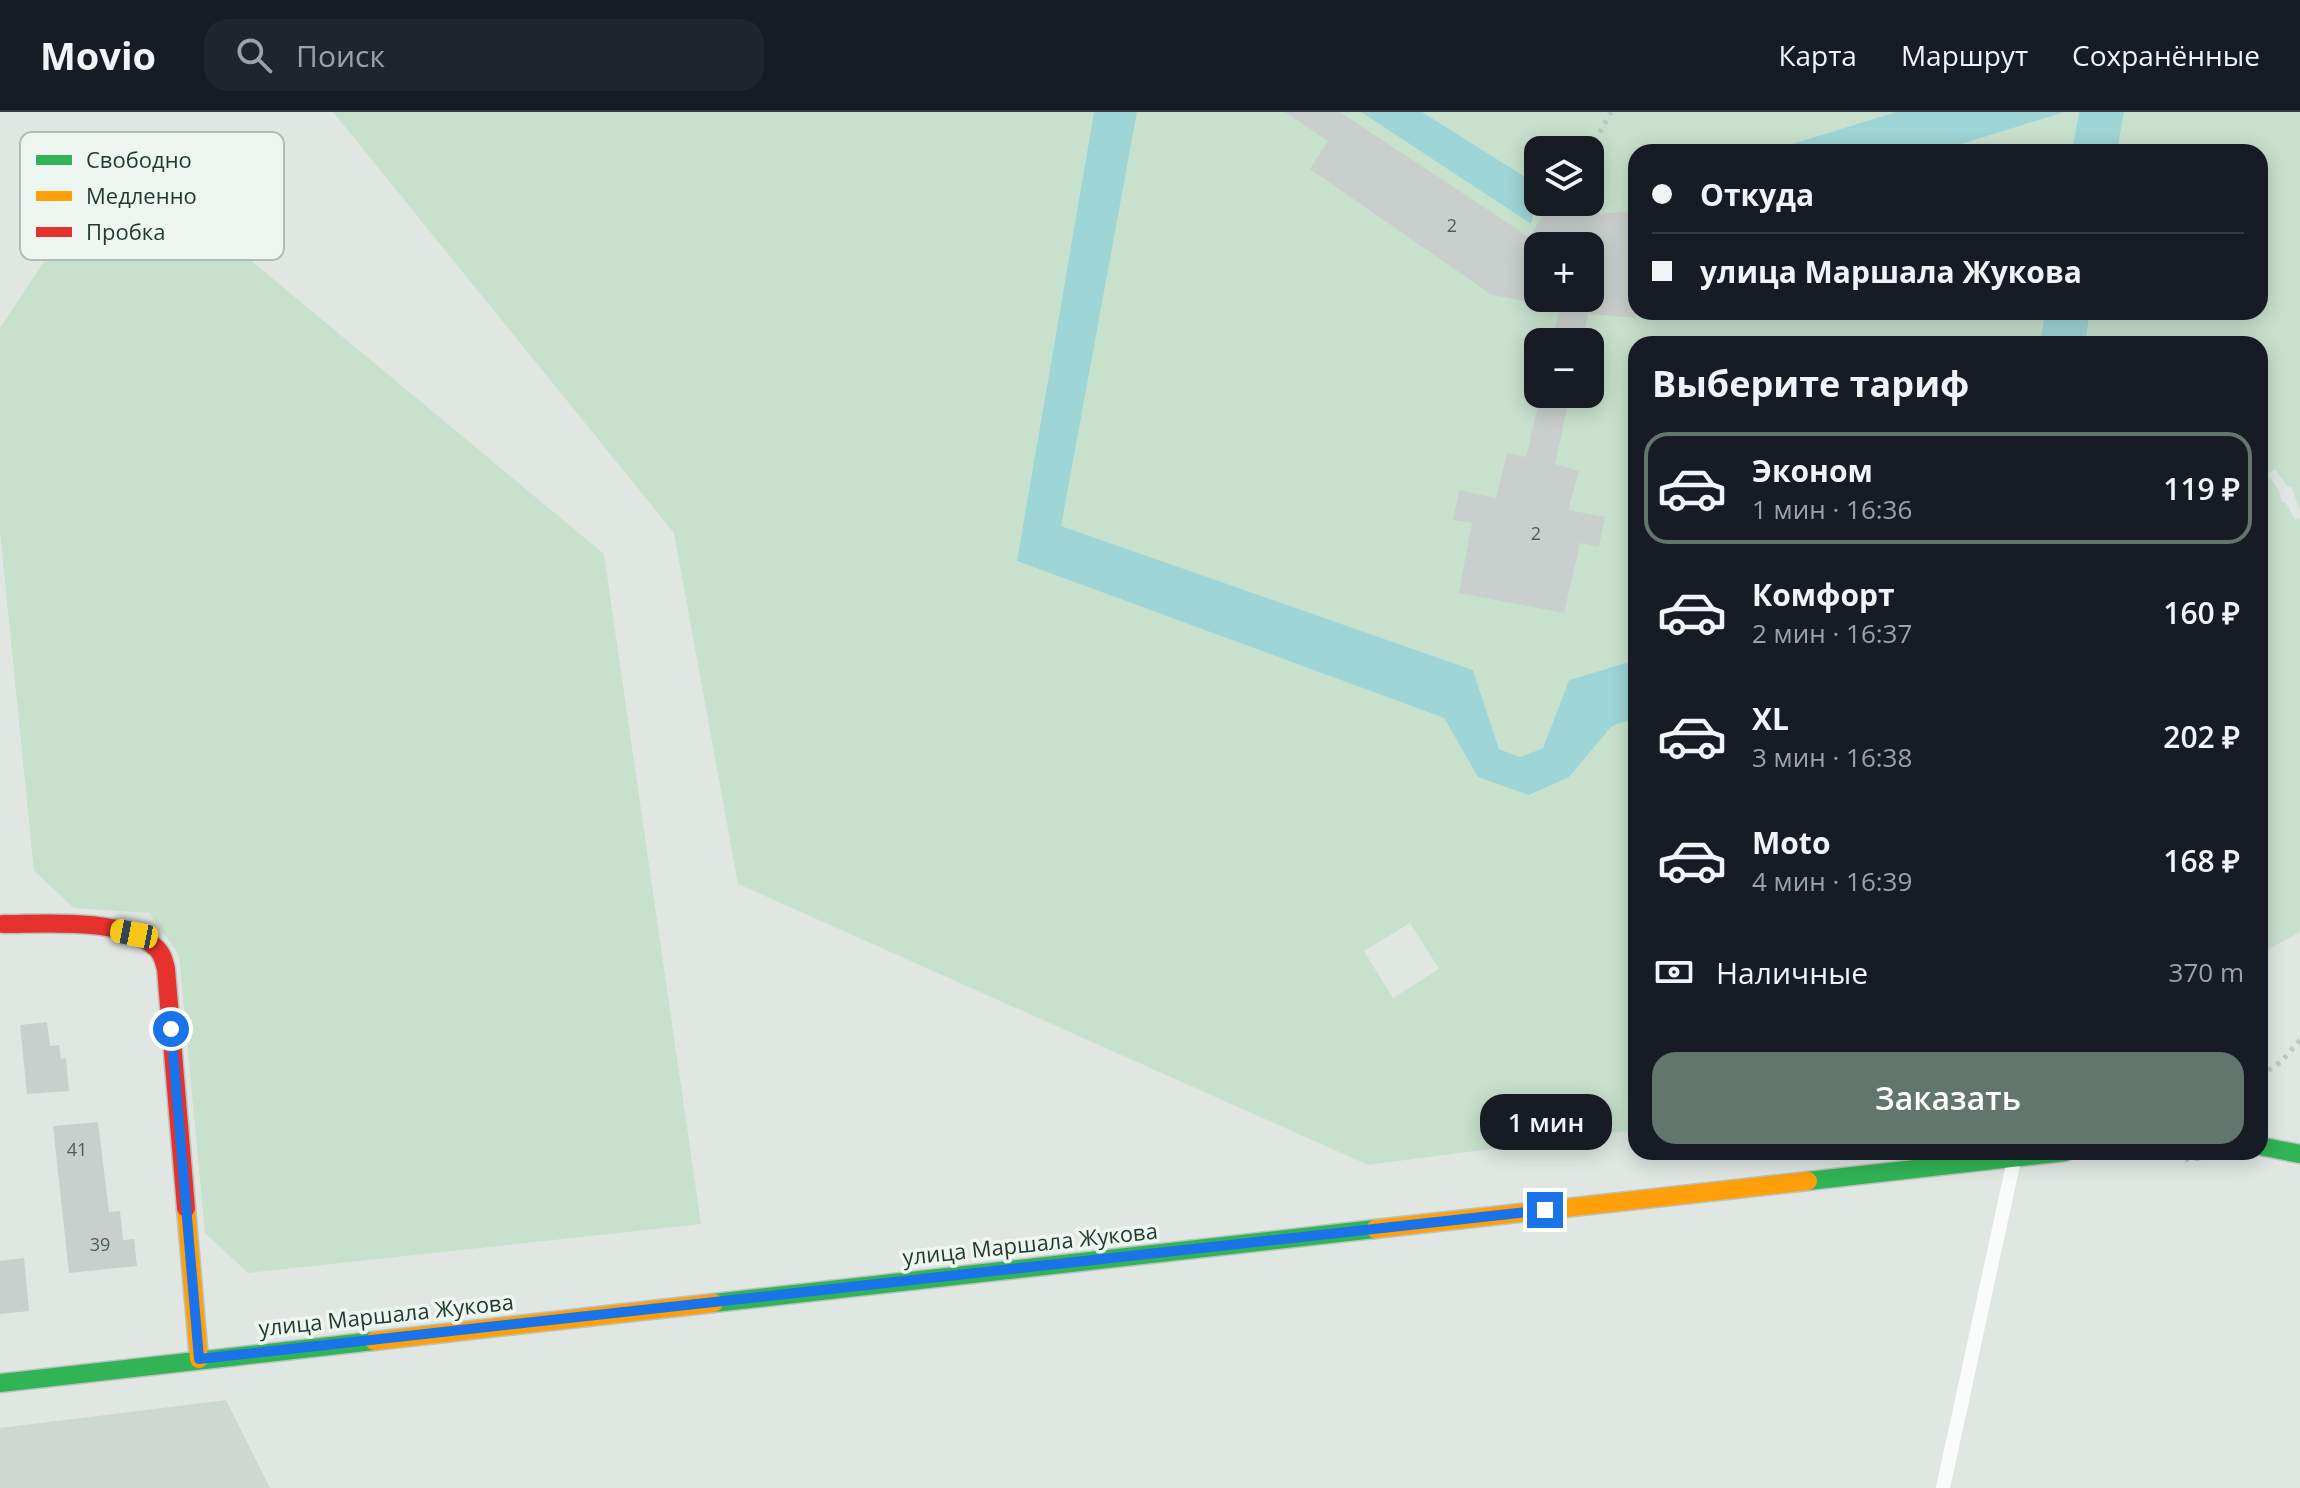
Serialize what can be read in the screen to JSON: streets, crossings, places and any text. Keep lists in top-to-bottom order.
{
  "streets": {
    "street": ["улица Маршала Жукова"]
  },
  "house_numbers": [
    "2",
    "2",
    "41",
    "39"
  ],
  "legend": ["Свободно", "Медленно", "Пробка"],
  "page": {
    "header": "Movio",
    "search": "Поиск",
    "nav": ["Карта", "Маршрут", "Сохранённые"],
    "map_buttons": ["+", "−"],
    "banner": ["Откуда", "улица Маршала Жукова"],
    "heading": "Выберите тариф",
    "list": [
      {
        "name": "Эконом",
        "note": "1 мин · 16:36",
        "value": "119 ₽"
      },
      {
        "name": "Комфорт",
        "note": "2 мин · 16:37",
        "value": "160 ₽"
      },
      {
        "name": "XL",
        "note": "3 мин · 16:38",
        "value": "202 ₽"
      },
      {
        "name": "Moto",
        "note": "4 мин · 16:39",
        "value": "168 ₽"
      }
    ],
    "pay": ["Наличные", "370 m"],
    "buttons": "Заказать",
    "bubble": "1 мин"
  }
}
